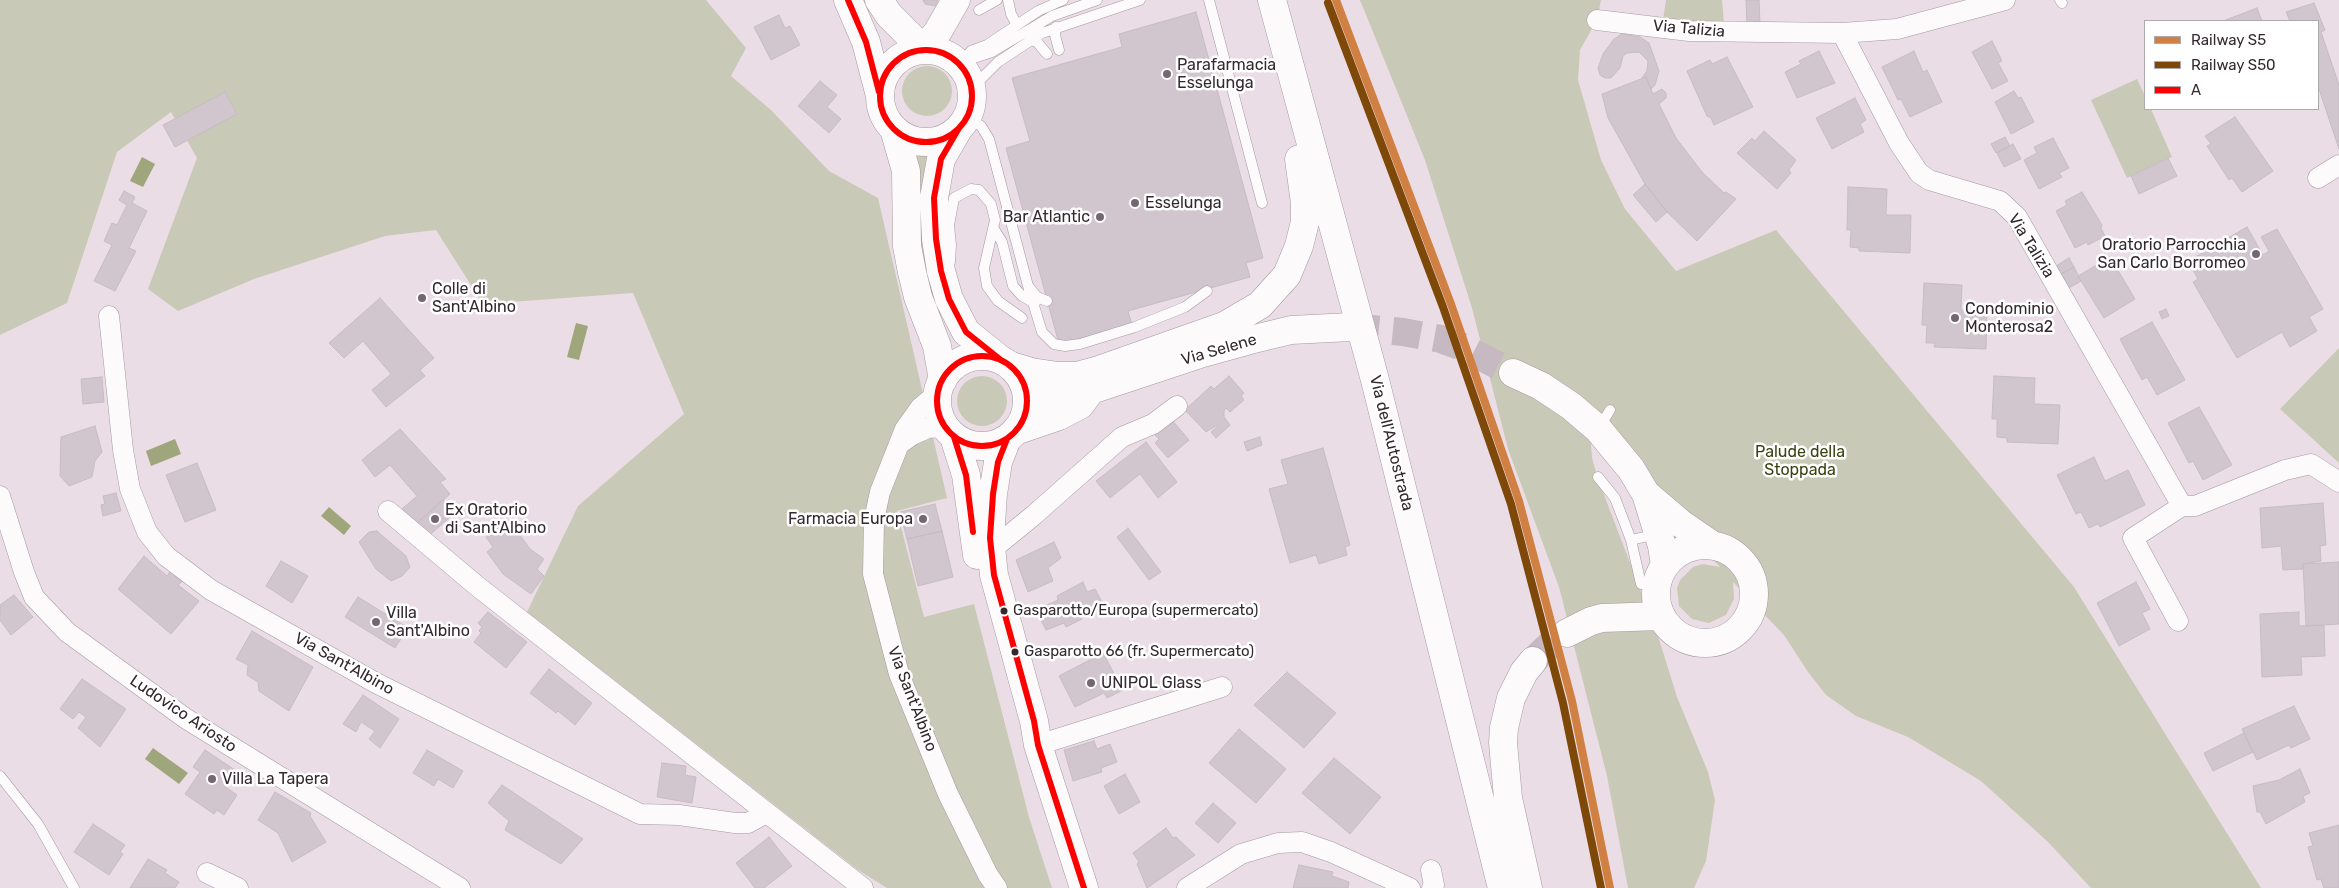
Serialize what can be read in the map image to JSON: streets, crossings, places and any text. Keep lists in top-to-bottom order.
{
  "streets": {
    "main road": ["Via Selene", "Via dell'Autostrada"],
    "street": ["Via Talizia", "Via Sant'Albino", "Ludovico Ariosto"]
  },
  "crossings": [
    ["Via Selene", "Via Sant'Albino"]
  ],
  "parks": ["Palude della Stoppada"],
  "places": [
    "Parafarmacia Esselunga",
    "Esselunga",
    "Bar Atlantic",
    "Oratorio Parrocchia San Carlo Borromeo",
    "Colle di Sant'Albino",
    "Condominio Monterosa2",
    "Ex Oratorio di Sant'Albino",
    "Farmacia Europa",
    "Gasparotto/Europa (supermercato)",
    "Villa Sant'Albino",
    "Gasparotto 66 (fr. Supermercato)",
    "UNIPOL Glass",
    "Villa La Tapera"
  ],
  "lines": ["rail line S5", "transit line A", "rail line S50"],
  "legend": ["Railway S5", "Railway S50", "A"]
}
